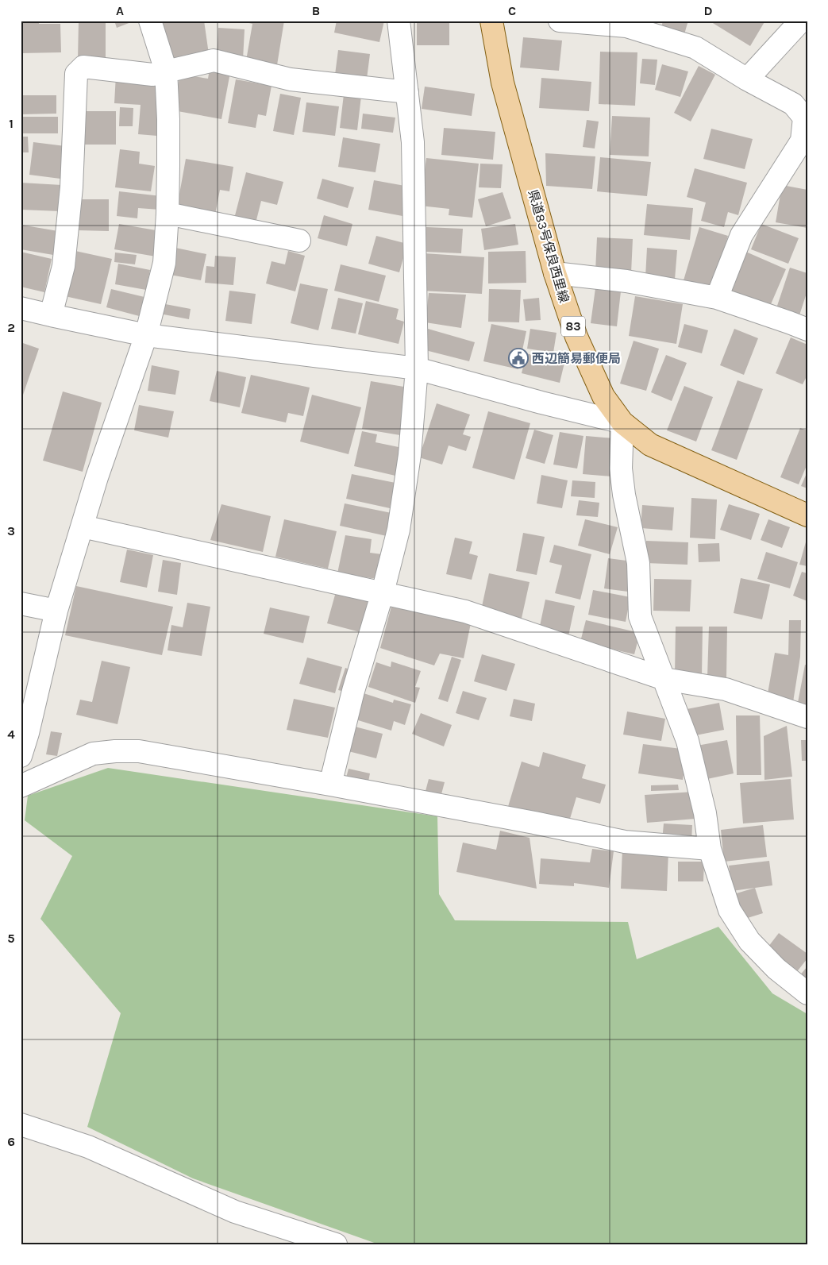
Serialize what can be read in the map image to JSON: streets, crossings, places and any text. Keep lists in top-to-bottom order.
{
  "streets": {
    "main road": ["県道83号保良西里線", "83"]
  },
  "places": {
    "public building": ["西辺簡易郵便局"]
  },
  "grid": {
    "columns": [
      "A",
      "B",
      "C",
      "D"
    ],
    "rows": [
      "1",
      "2",
      "3",
      "4",
      "5",
      "6"
    ]
  }
}
